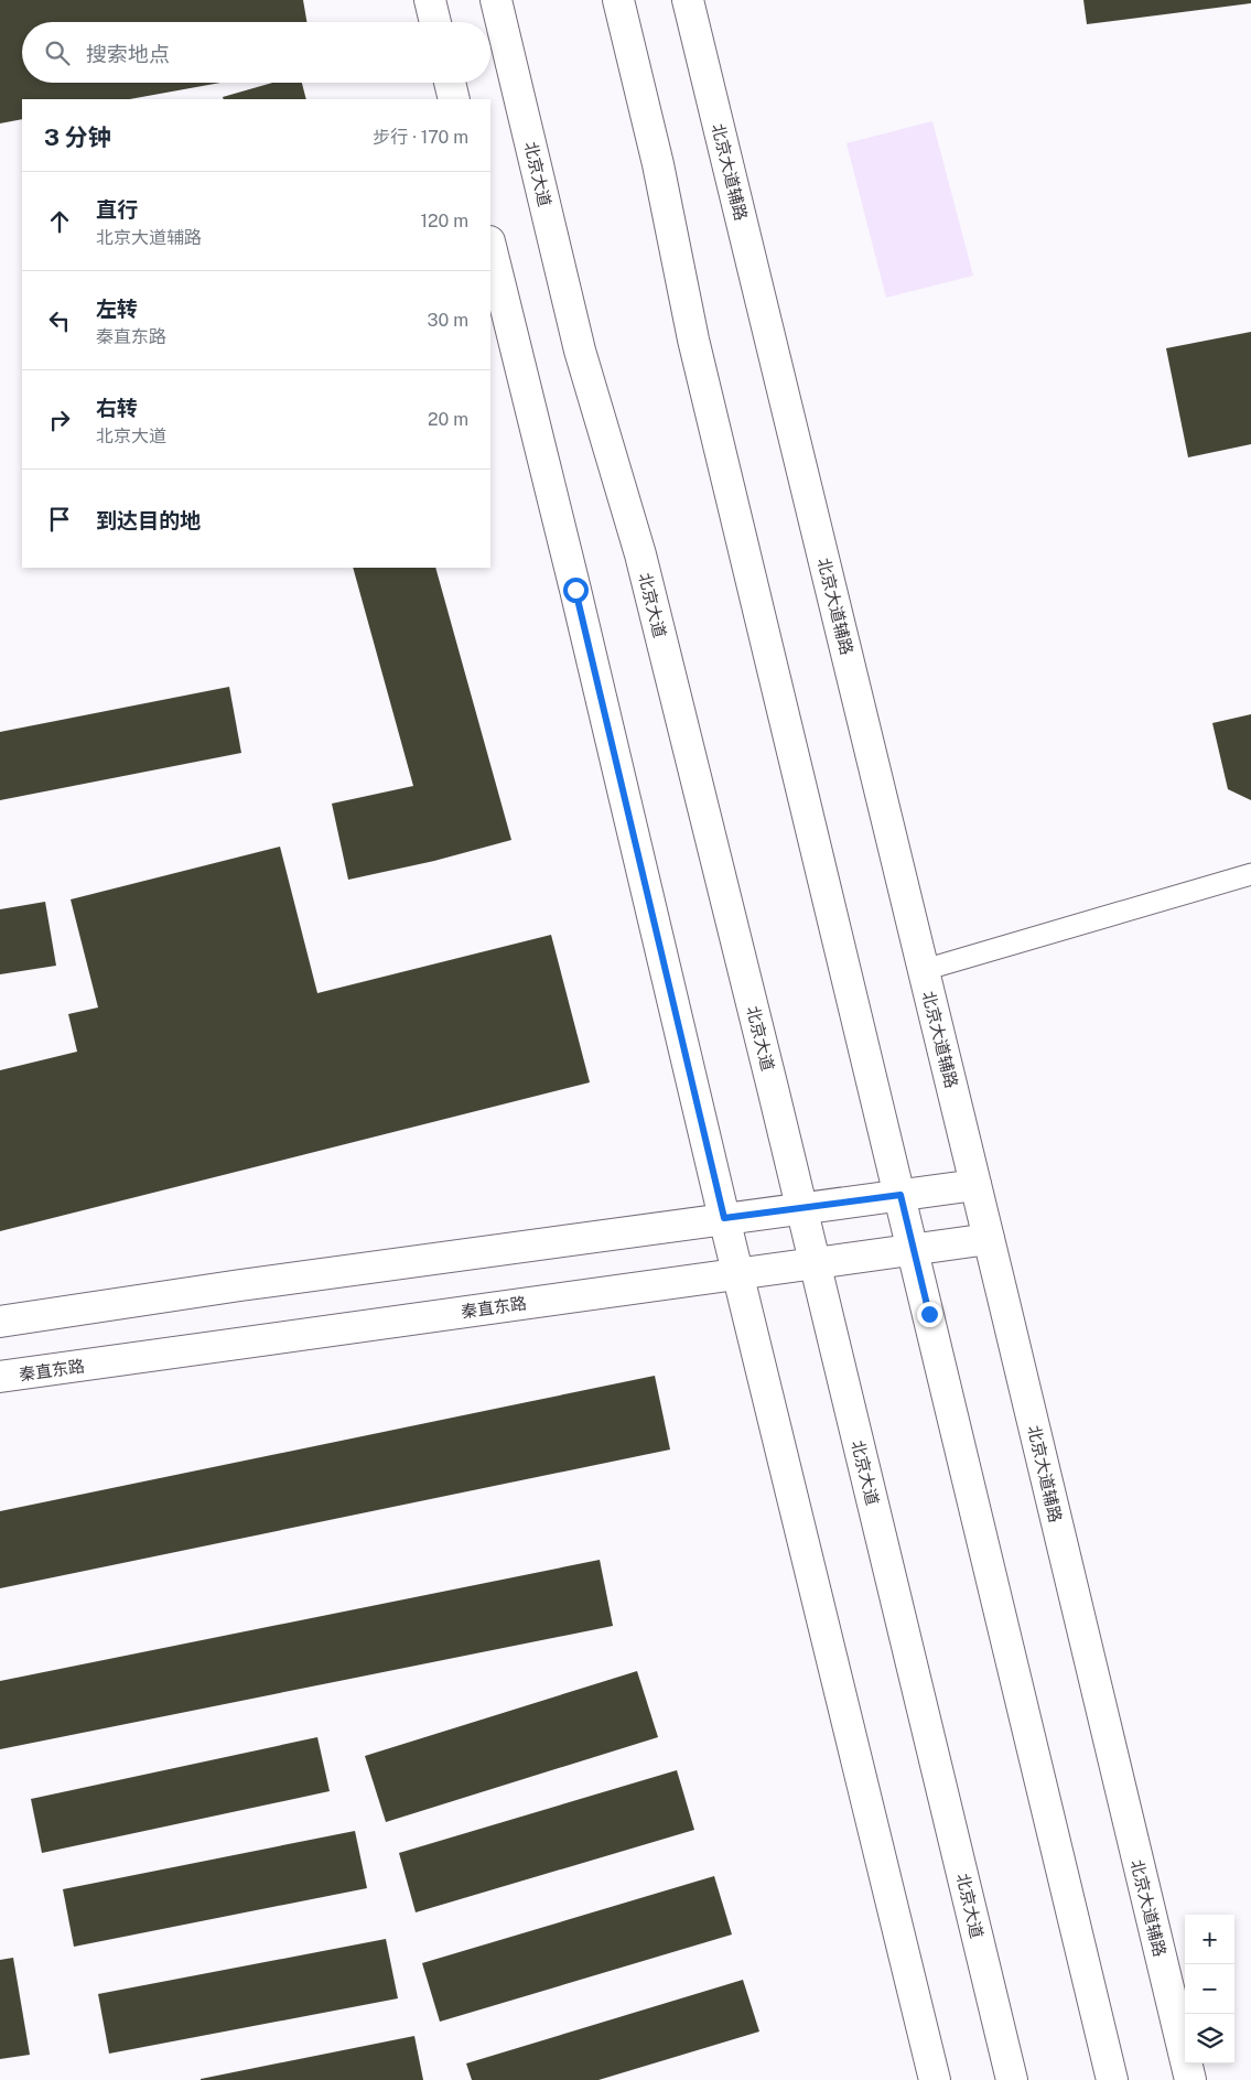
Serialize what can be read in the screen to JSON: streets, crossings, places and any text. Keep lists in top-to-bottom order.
{
  "streets": {
    "main road": ["北京大道辅路", "北京大道", "秦直东路"]
  },
  "crossings": [
    ["北京大道辅路", "秦直东路"],
    ["北京大道", "秦直东路"]
  ],
  "page": {
    "search": "搜索地点",
    "heading": ["3 分钟", "步行 · 170 m"],
    "list": [
      ["直行", "北京大道辅路", "120 m"],
      ["左转", "秦直东路", "30 m"],
      ["右转", "北京大道", "20 m"],
      "到达目的地"
    ],
    "map_buttons": ["+", "−"]
  }
}
